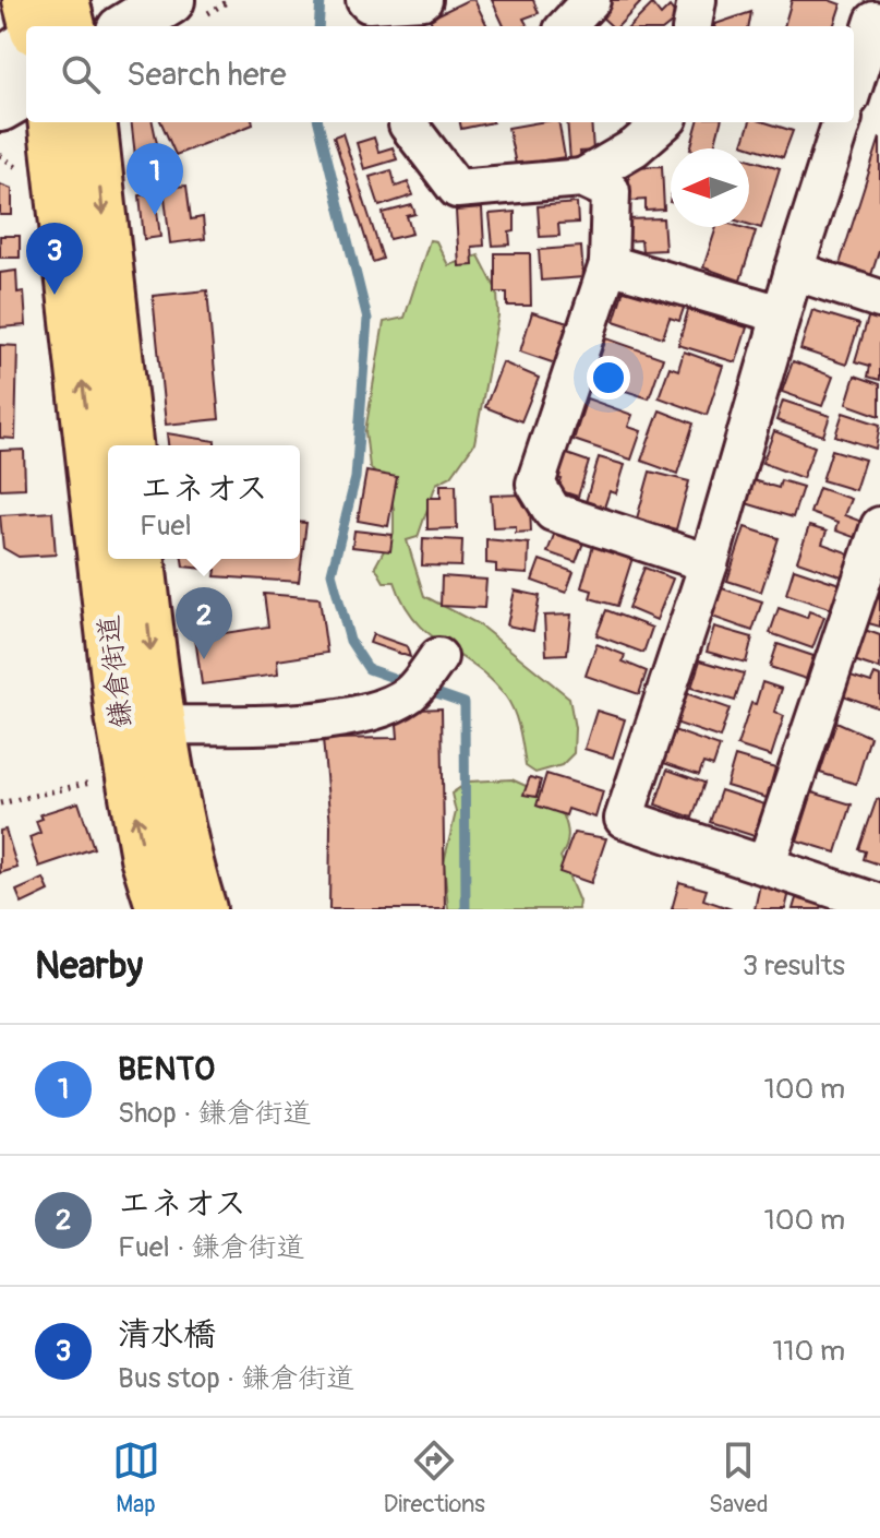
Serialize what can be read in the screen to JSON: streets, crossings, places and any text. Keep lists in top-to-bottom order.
{
  "streets": {
    "main road": ["鎌倉街道"]
  },
  "north": "left",
  "page": {
    "search": "Search here",
    "pins": ["1", "3", "2"],
    "popup": ["エネオス", "Fuel"],
    "heading": ["Nearby", "3 results"],
    "list": [
      {
        "mark": "1",
        "name": "BENTO",
        "note": "Shop · 鎌倉街道",
        "value": "100 m"
      },
      {
        "mark": "2",
        "name": "エネオス",
        "note": "Fuel · 鎌倉街道",
        "value": "100 m"
      },
      {
        "mark": "3",
        "name": "清水橋",
        "note": "Bus stop · 鎌倉街道",
        "value": "110 m"
      }
    ],
    "nav": ["Map", "Directions", "Saved"]
  }
}
